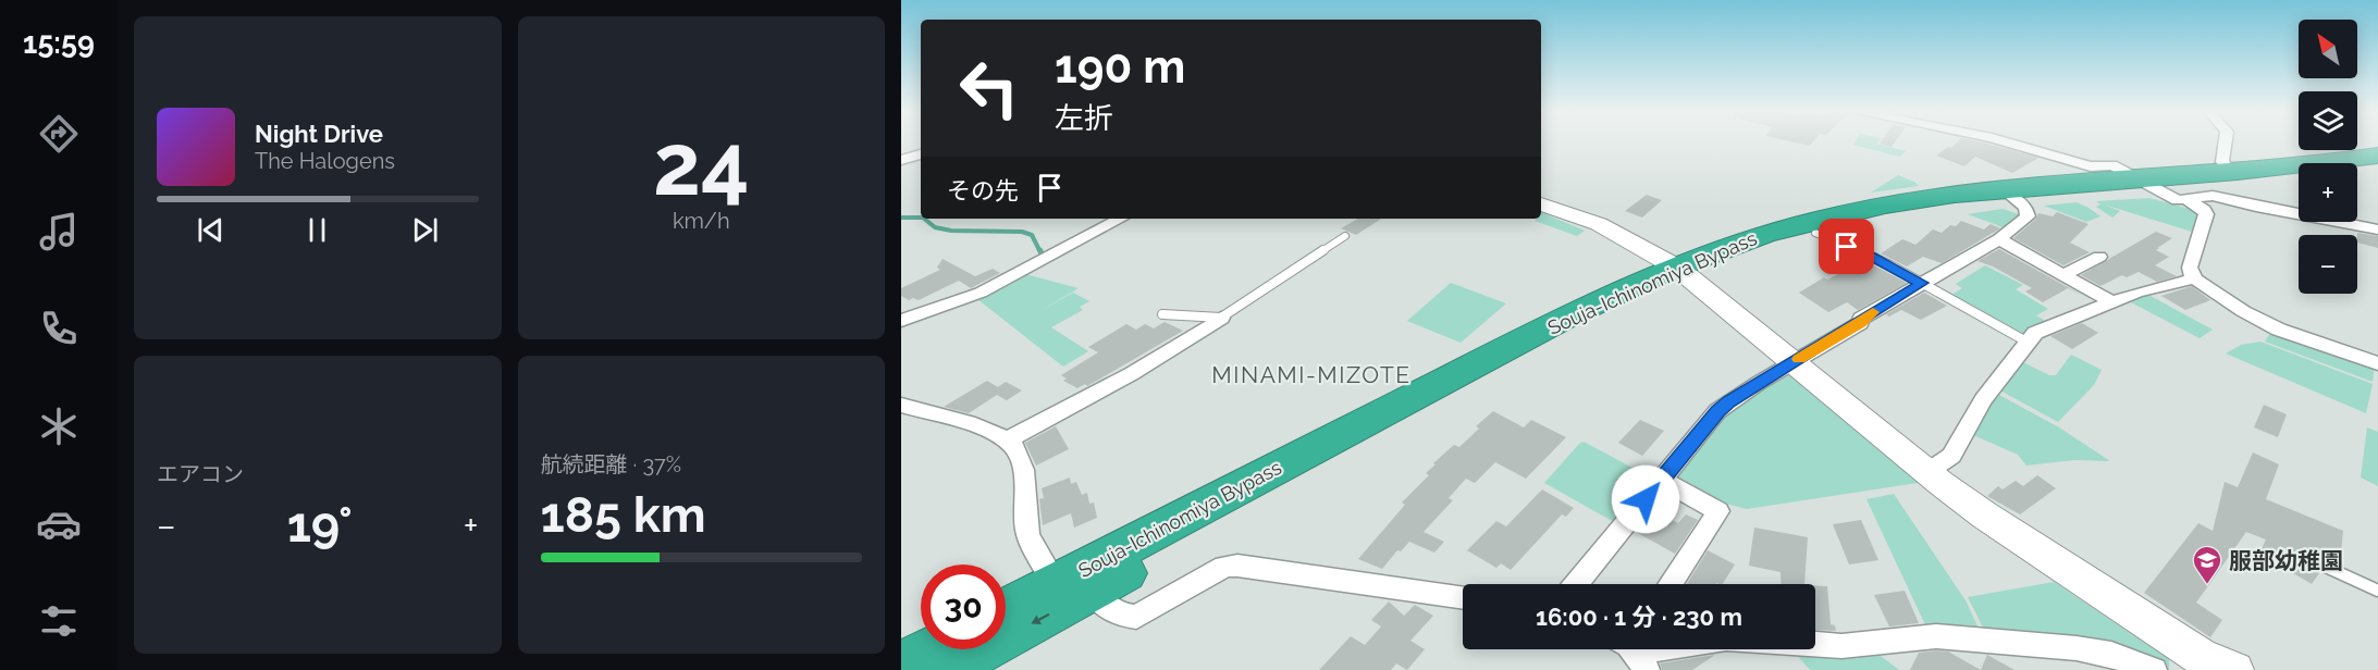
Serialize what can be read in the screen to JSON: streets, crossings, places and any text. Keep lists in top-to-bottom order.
{
  "streets": {
    "highway": ["Souja-Ichinomiya Bypass"]
  },
  "districts": ["MINAMI-MIZOTE"],
  "places": {
    "school or university": ["服部幼稚園"]
  },
  "north": "top left",
  "page": {
    "tabs": "15:59",
    "tile": [
      ["24", "km/h"],
      "エアコン",
      ["航続距離 · 37%", "185 km"]
    ],
    "map_buttons": ["+", "−"],
    "turn": ["190 m", "左折"],
    "song": ["Night Drive", "The Halogens"],
    "then": "その先",
    "heat": ["−", "19°", "+"],
    "limit": "30",
    "trip": "16:00 · 1 分 · 230 m"
  }
}
